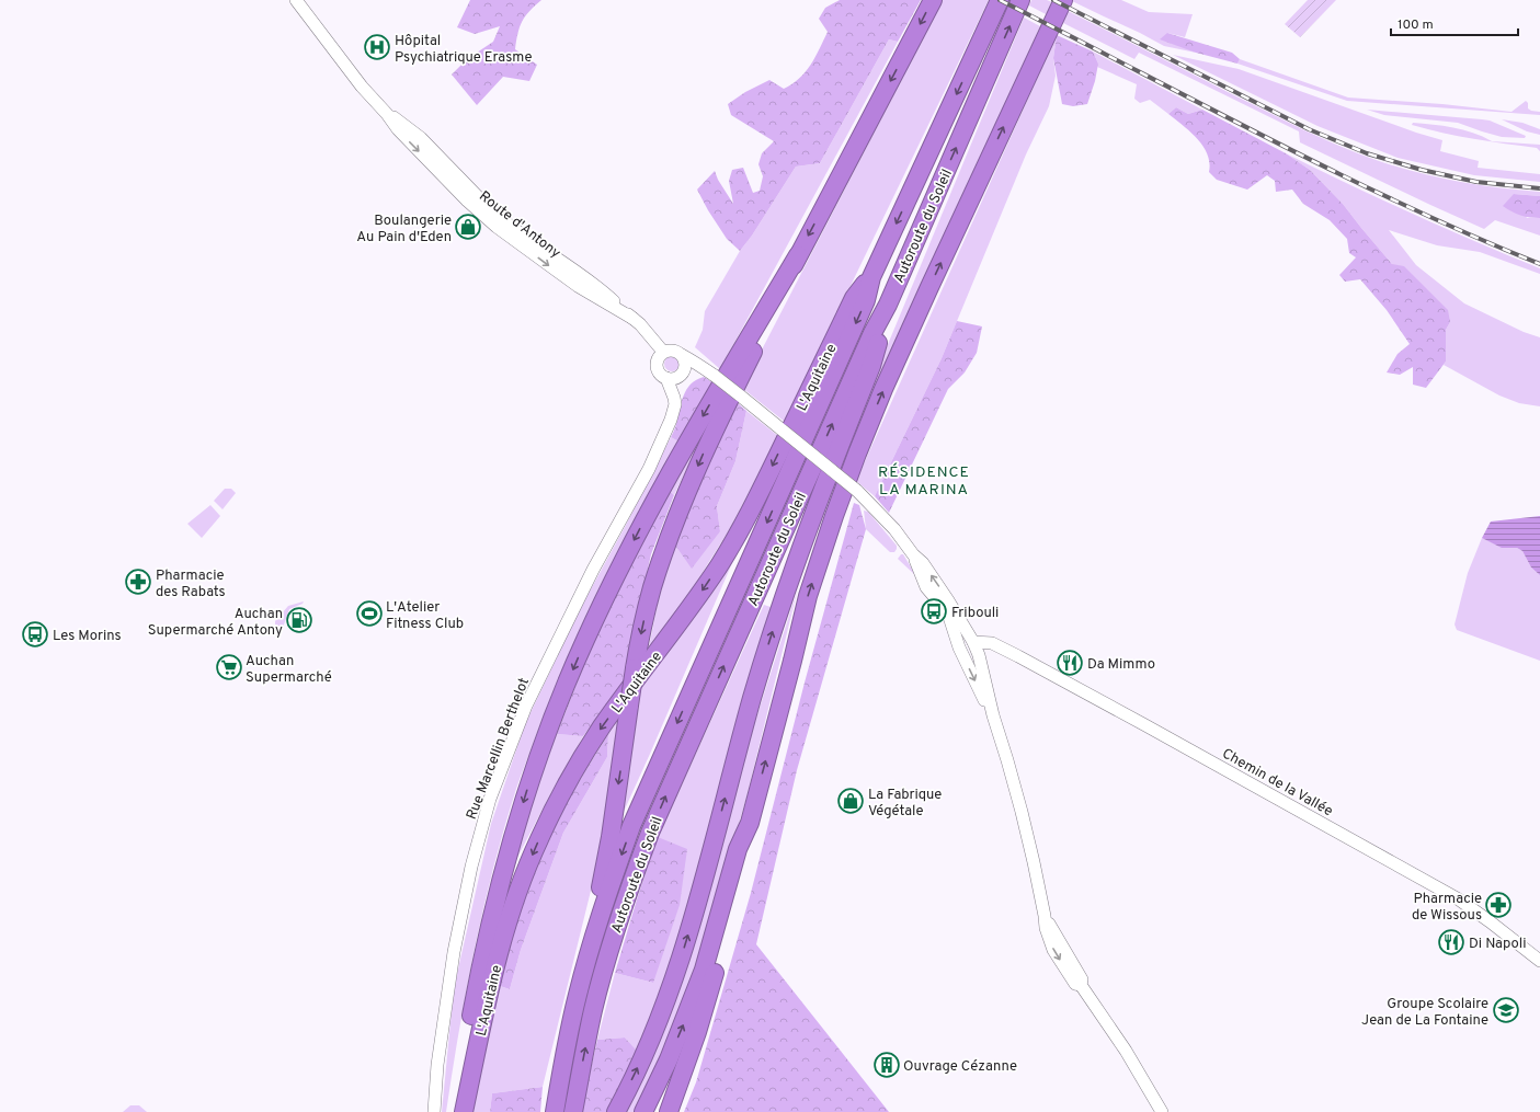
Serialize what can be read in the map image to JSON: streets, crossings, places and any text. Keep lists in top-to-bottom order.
{
  "streets": {
    "highway": ["Autoroute du Soleil", "L'Aquitaine"],
    "street": ["Route d'Antony", "Rue Marcellin Berthelot", "Chemin de la Vallée"]
  },
  "crossings": [
    ["Route d'Antony", "Rue Marcellin Berthelot"],
    ["Autoroute du Soleil", "L'Aquitaine"]
  ],
  "districts": ["RÉSIDENCE LA MARINA"],
  "places": {
    "hospital": ["Hôpital Psychiatrique Erasme"],
    "shop": ["Boulangerie Au Pain d'Eden", "La Fabrique Végétale"],
    "pharmacy": ["Pharmacie des Rabats", "Pharmacie de Wissous"],
    "bus stop": ["Fribouli", "Les Morins"],
    "sports": ["L'Atelier Fitness Club"],
    "fuel station": ["Auchan Supermarché Antony"],
    "restaurant": ["Da Mimmo", "Di Napoli"],
    "supermarket": ["Auchan Supermarché"],
    "school or university": ["Groupe Scolaire Jean de La Fontaine"],
    "building": ["Ouvrage Cézanne"]
  },
  "scale_bar": "100 m"
}
